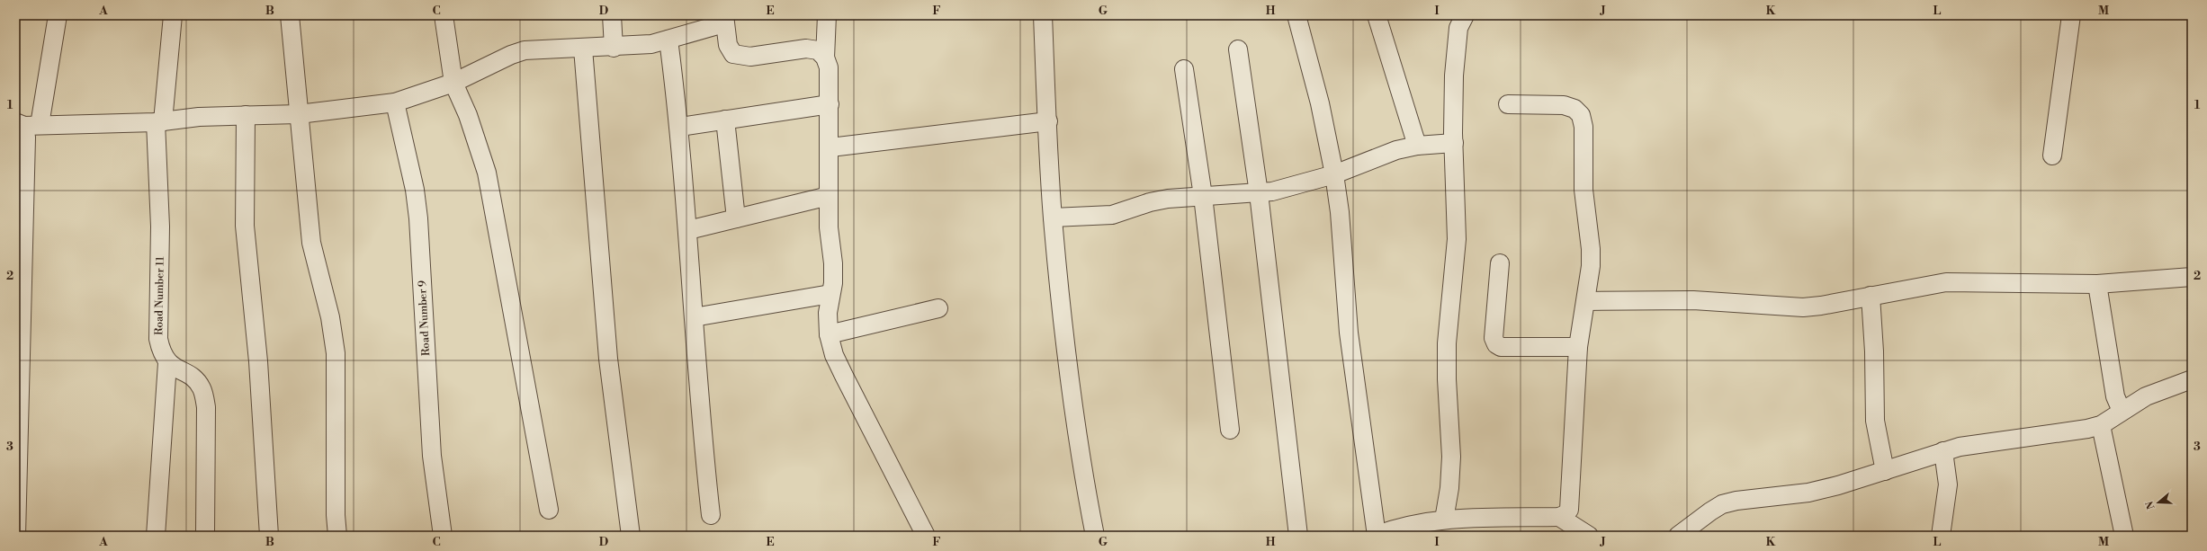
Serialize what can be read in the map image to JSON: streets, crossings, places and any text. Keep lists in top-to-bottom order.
{
  "streets": {
    "street": ["Road Number 11", "Road Number 9"]
  },
  "north": "left",
  "grid": {
    "columns": [
      "A",
      "B",
      "C",
      "D",
      "E",
      "F",
      "G",
      "H",
      "I",
      "J",
      "K",
      "L",
      "M"
    ],
    "rows": ["1", "2", "3"]
  }
}
